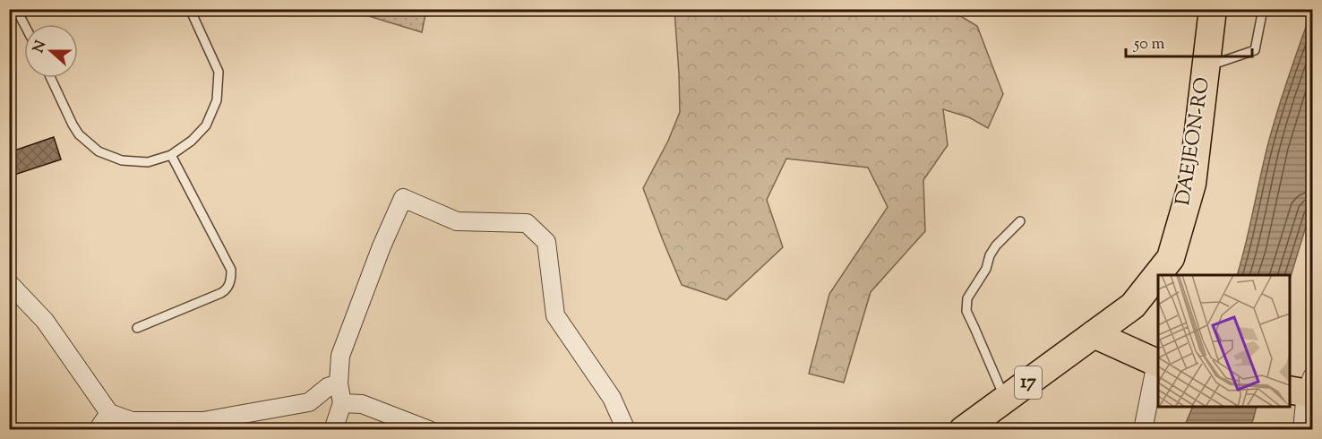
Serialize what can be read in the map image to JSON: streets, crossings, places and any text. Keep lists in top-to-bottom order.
{
  "streets": {
    "main road": ["DAEJEON-RO", "17"]
  },
  "scale_bar": "50 m",
  "north": "left"
}
